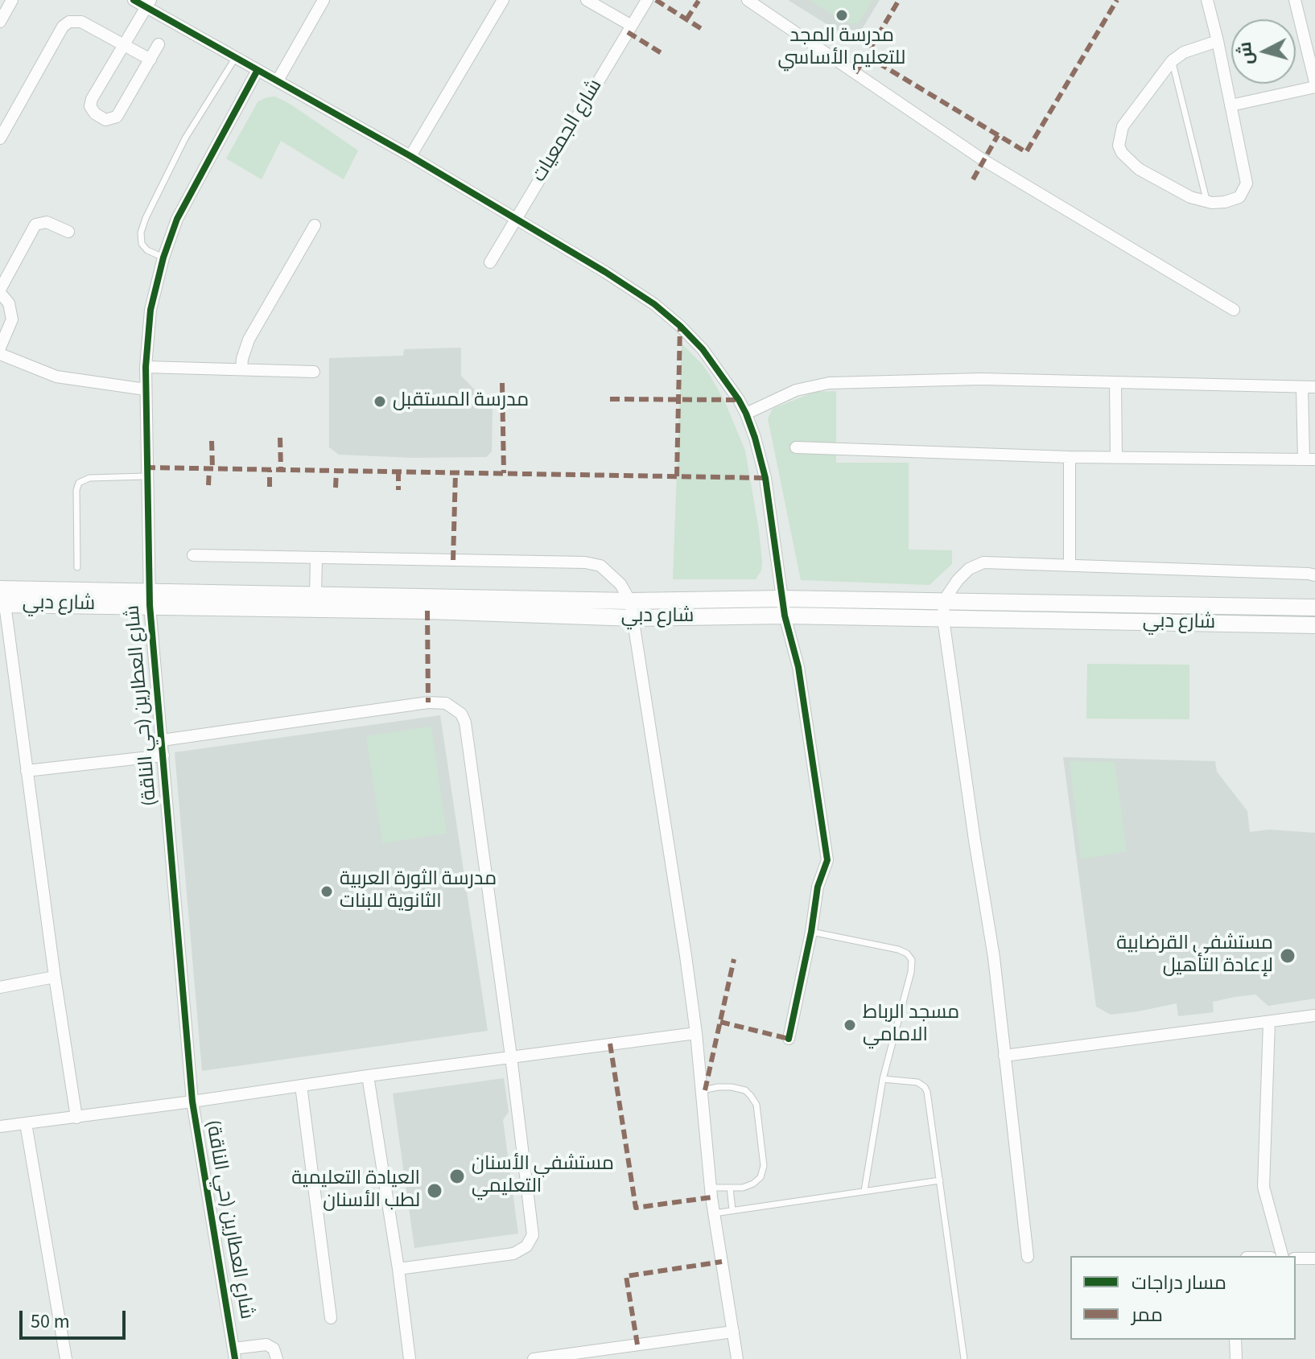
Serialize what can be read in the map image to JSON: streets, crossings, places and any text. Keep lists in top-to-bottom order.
{
  "streets": {
    "street": ["شارع الجمعيات", "شارع دبي", "شارع العطارين (حي الناقة)"]
  },
  "crossings": [
    ["شارع دبي", "شارع العطارين (حي الناقة)"]
  ],
  "places": [
    "مدرسة المجد للتعليم الأساسي",
    "مدرسة المستقبل",
    "مدرسة الثورة العربية الثانوية للبنات",
    "مستشفي القرضابية لإعادة التأهيل",
    "مسجد الرباط الامامي",
    "مستشفي الأسنان التعليمي",
    "العيادة التعليمية لطب الأسنان"
  ],
  "legend": ["مسار دراجات", "ممر"],
  "scale_bar": "50 m",
  "north": "left"
}
